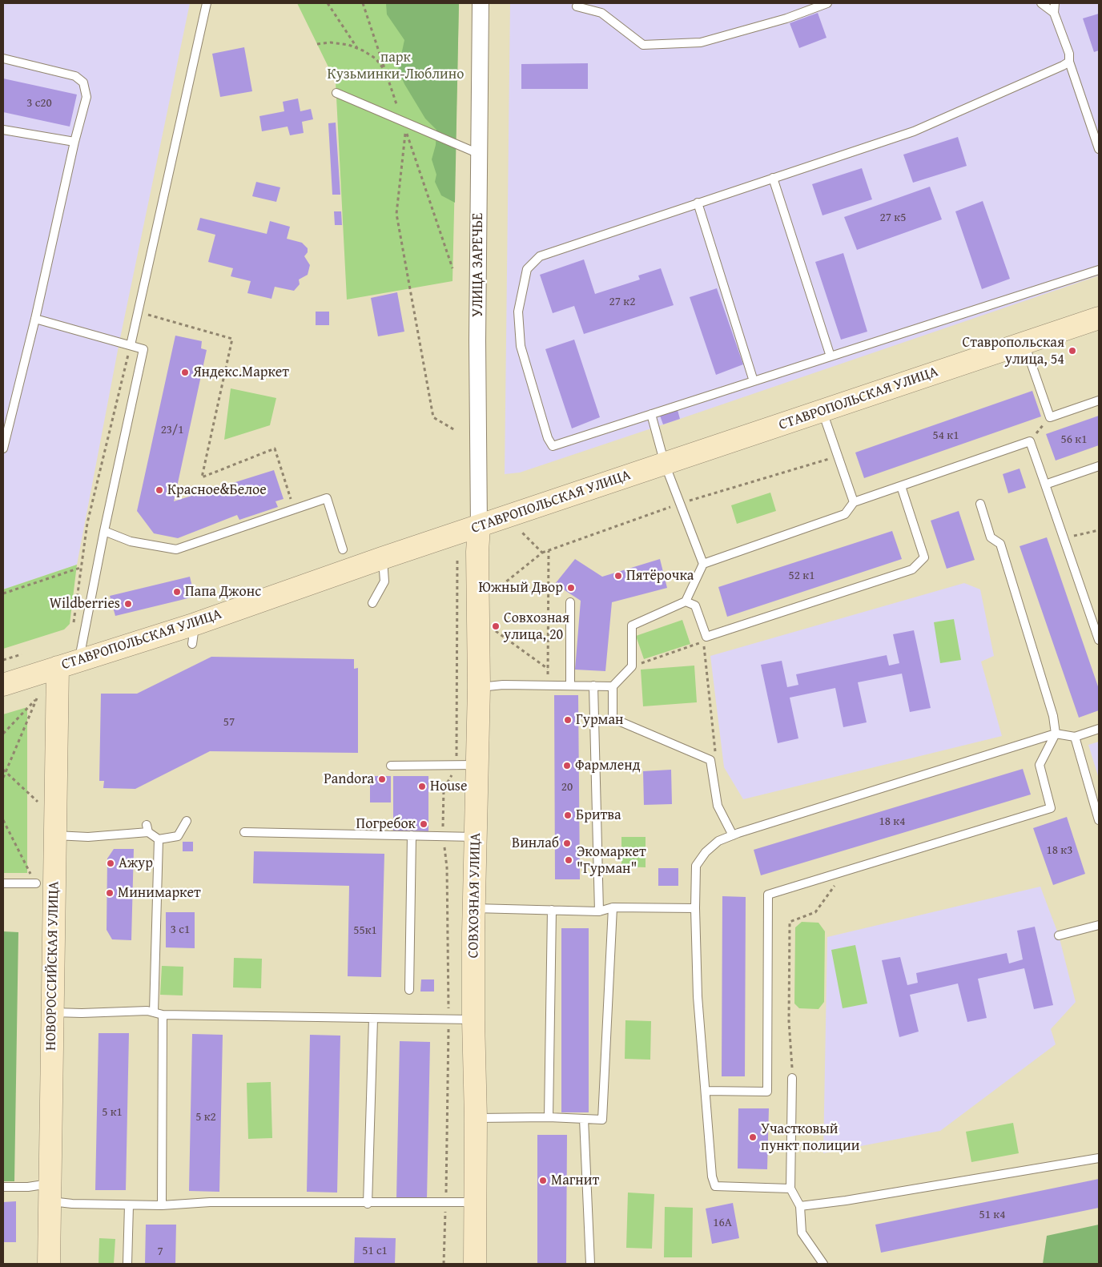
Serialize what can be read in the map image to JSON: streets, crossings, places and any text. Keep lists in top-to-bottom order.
{
  "streets": {
    "street": [
      "УЛИЦА ЗАРЕЧЬЕ",
      "СТАВРОПОЛЬСКАЯ УЛИЦА",
      "СОВХОЗНАЯ УЛИЦА",
      "НОВОРОССИЙСКАЯ УЛИЦА"
    ]
  },
  "crossings": [
    ["УЛИЦА ЗАРЕЧЬЕ", "СТАВРОПОЛЬСКАЯ УЛИЦА"],
    ["УЛИЦА ЗАРЕЧЬЕ", "СОВХОЗНАЯ УЛИЦА"],
    ["СТАВРОПОЛЬСКАЯ УЛИЦА", "СОВХОЗНАЯ УЛИЦА"],
    ["СТАВРОПОЛЬСКАЯ УЛИЦА", "НОВОРОССИЙСКАЯ УЛИЦА"]
  ],
  "parks": ["парк Кузьминки-Люблино"],
  "places": [
    "Ставропольская улица, 54",
    "Яндекс.Маркет",
    "Красное&Белое",
    "Пятёрочка",
    "Южный Двор",
    "Папа Джонс",
    "Wildberries",
    "Совхозная улица, 20",
    "Гурман",
    "Фармленд",
    "Pandora",
    "House",
    "Бритва",
    "Погребок",
    "Винлаб",
    "Экомаркет \"Гурман\"",
    "Ажур",
    "Минимаркет",
    "Участковый пункт полиции",
    "Магнит"
  ],
  "house_numbers": [
    "3 с20",
    "27 к5",
    "27 к2",
    "23/1",
    "54 к1",
    "56 к1",
    "52 к1",
    "57",
    "20",
    "18 к4",
    "18 к3",
    "3 с1",
    "55к1",
    "5 к1",
    "5 к2",
    "51 к4",
    "16А",
    "51 с1",
    "7"
  ]
}
